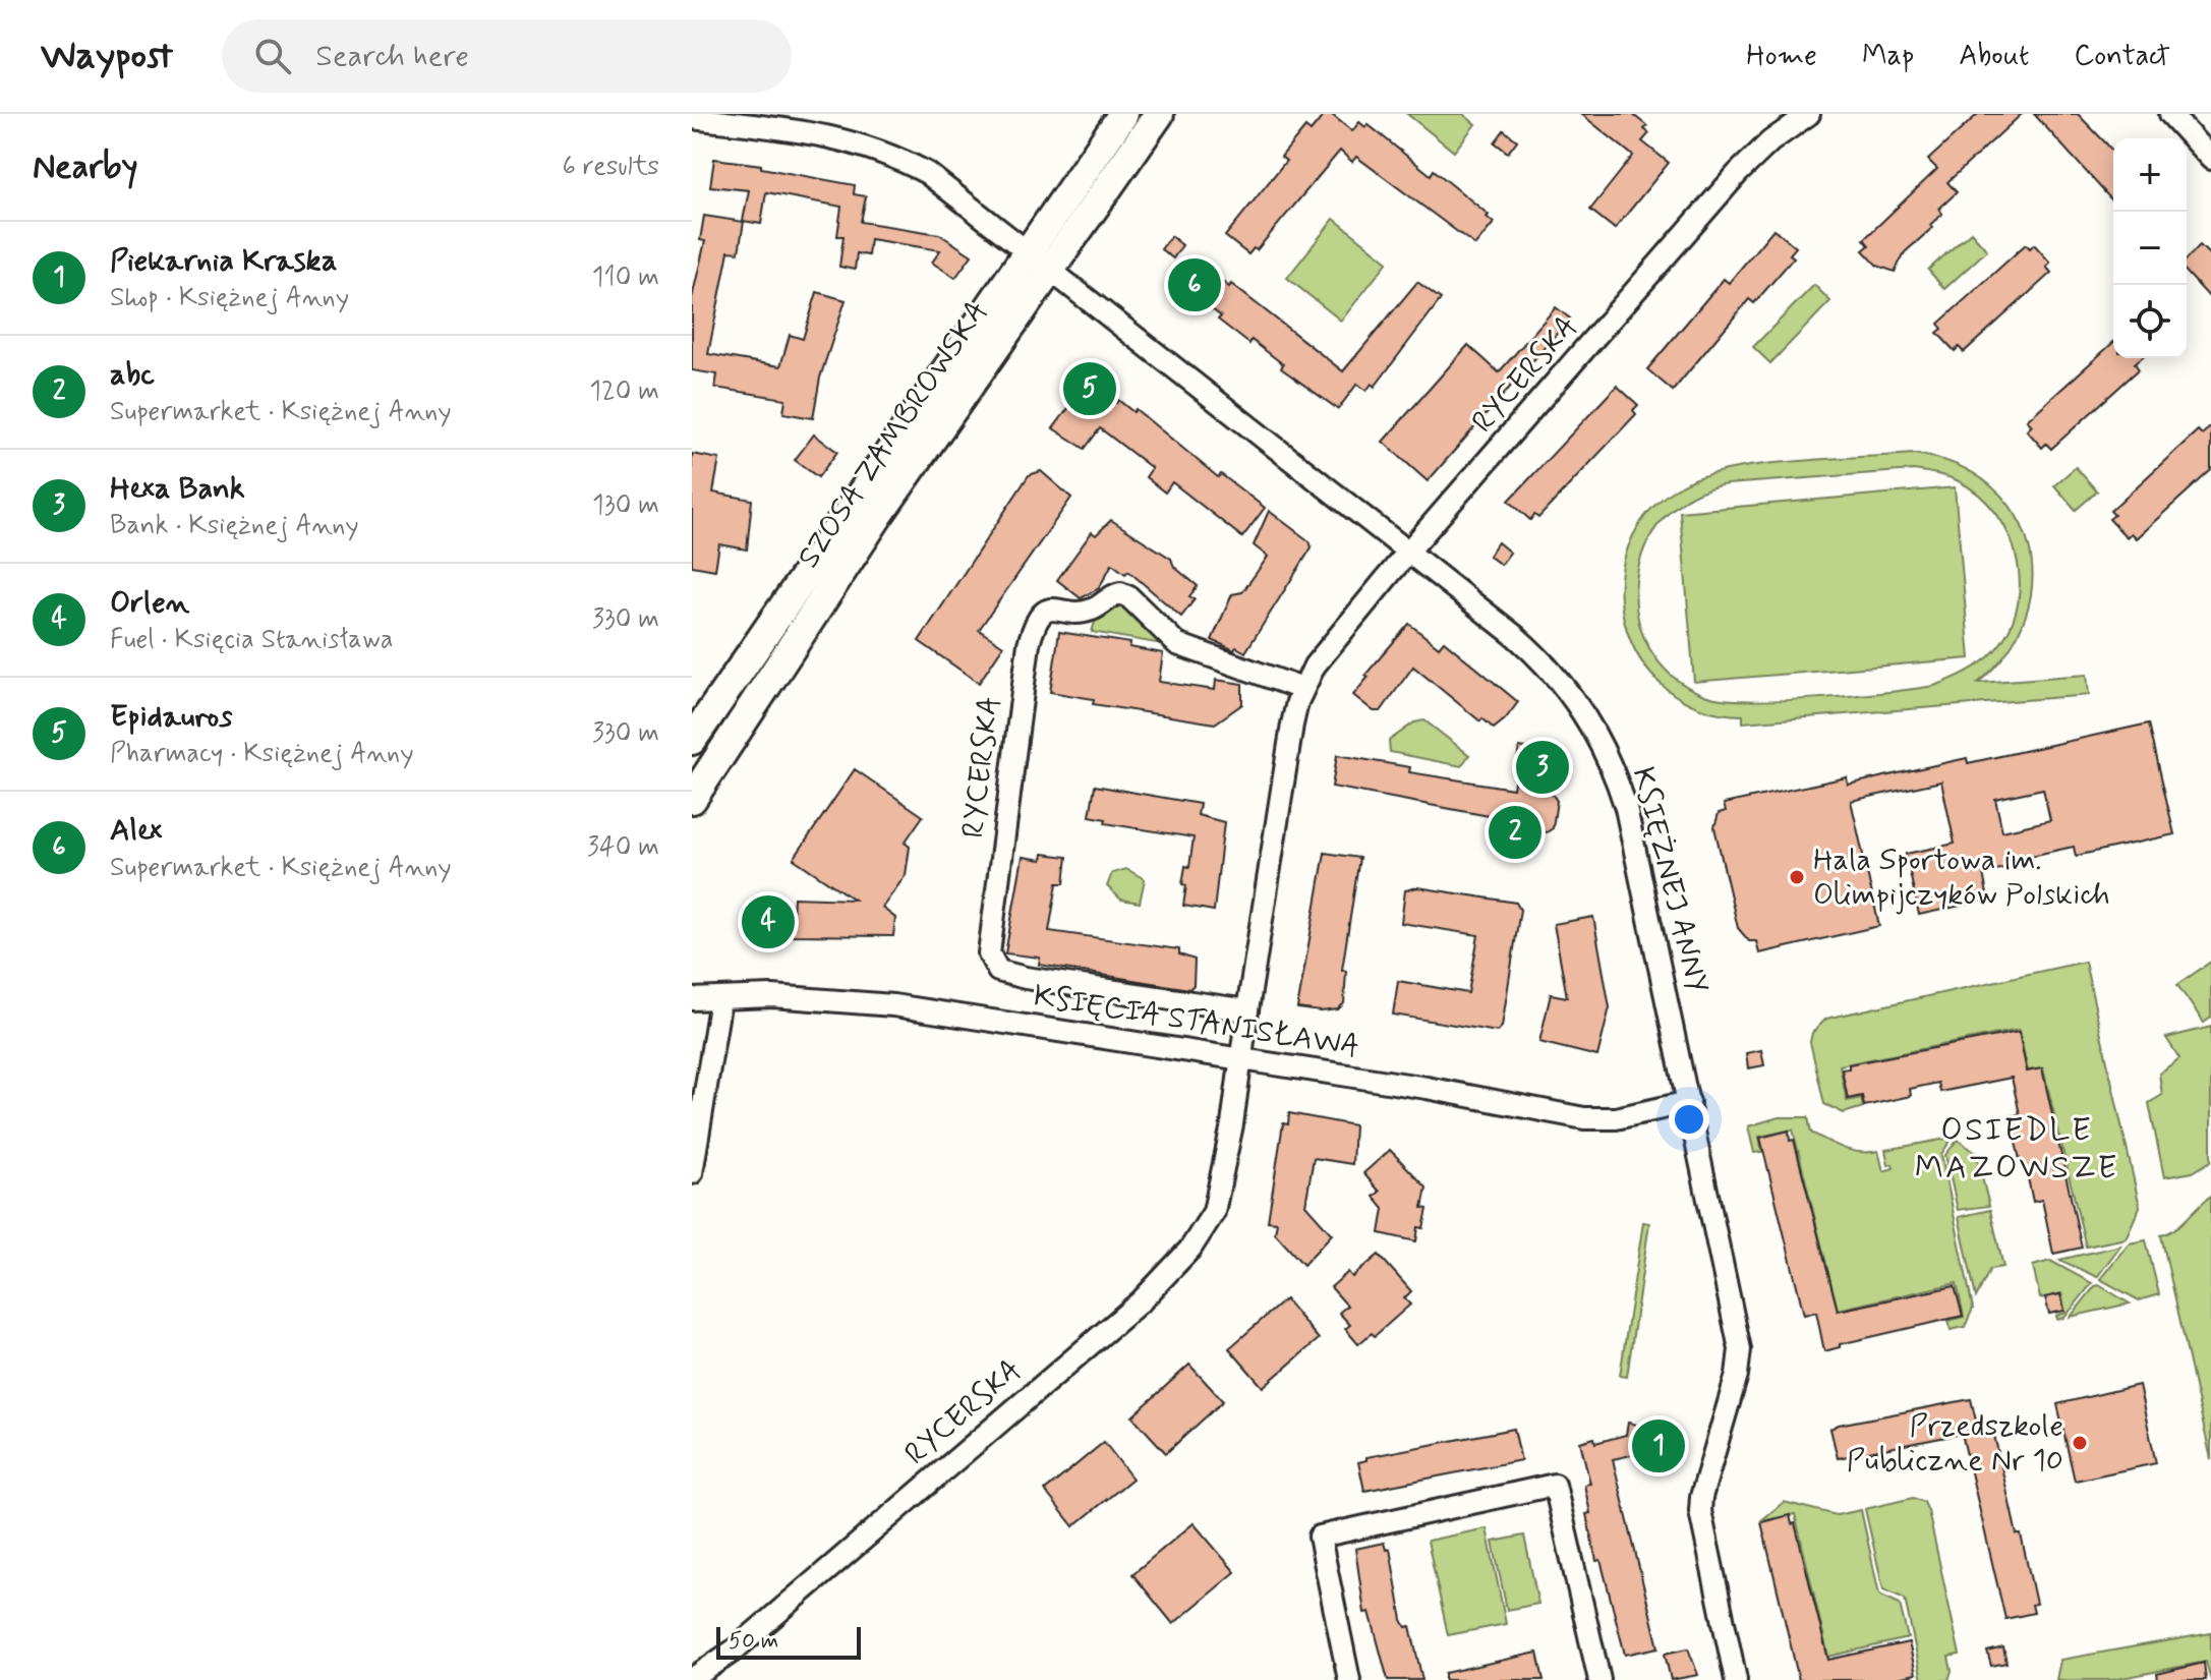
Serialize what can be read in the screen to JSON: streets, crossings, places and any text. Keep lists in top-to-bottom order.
{
  "streets": {
    "main road": ["SZOSA ZAMBROWSKA"],
    "street": ["RYCERSKA", "KSIĘŻNEJ ANNY", "KSIĘCIA STANISŁAWA"]
  },
  "crossings": [
    ["RYCERSKA", "KSIĘŻNEJ ANNY"],
    ["RYCERSKA", "KSIĘCIA STANISŁAWA"],
    ["SZOSA ZAMBROWSKA", "KSIĘŻNEJ ANNY"],
    ["KSIĘŻNEJ ANNY", "KSIĘCIA STANISŁAWA"]
  ],
  "districts": ["OSIEDLE MAZOWSZE"],
  "places": ["Hala Sportowa im. Olimpijczyków Polskich", "Przedszkole Publiczne Nr 10"],
  "scale_bar": "50 m",
  "page": {
    "header": "Waypost",
    "search": "Search here",
    "nav": [
      "Home",
      "Map",
      "About",
      "Contact"
    ],
    "heading": ["Nearby", "6 results"],
    "map_buttons": ["+", "−"],
    "list": [
      {
        "mark": "1",
        "name": "Piekarnia Kraska",
        "note": "Shop · Księżnej Anny",
        "value": "110 m"
      },
      {
        "mark": "2",
        "name": "abc",
        "note": "Supermarket · Księżnej Anny",
        "value": "120 m"
      },
      {
        "mark": "3",
        "name": "Hexa Bank",
        "note": "Bank · Księżnej Anny",
        "value": "130 m"
      },
      {
        "mark": "4",
        "name": "Orlen",
        "note": "Fuel · Księcia Stanisława",
        "value": "330 m"
      },
      {
        "mark": "5",
        "name": "Epidauros",
        "note": "Pharmacy · Księżnej Anny",
        "value": "330 m"
      },
      {
        "mark": "6",
        "name": "Alex",
        "note": "Supermarket · Księżnej Anny",
        "value": "340 m"
      }
    ],
    "pins": [
      "6",
      "5",
      "3",
      "2",
      "4",
      "1"
    ],
    "scale": "50 m"
  }
}
